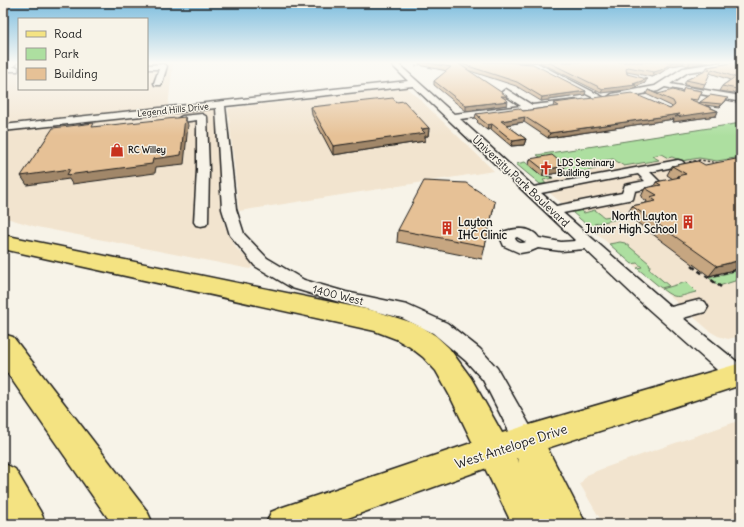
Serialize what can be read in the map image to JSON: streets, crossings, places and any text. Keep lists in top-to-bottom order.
{
  "streets": {
    "main road": ["West Antelope Drive"],
    "street": ["Legend Hills Drive", "University Park Boulevard", "1400 West"]
  },
  "crossings": [
    ["Legend Hills Drive", "1400 West"],
    ["University Park Boulevard", "West Antelope Drive"],
    ["1400 West", "West Antelope Drive"]
  ],
  "places": {
    "shop": ["RC Willey"],
    "church": ["LDS Seminary Building"],
    "building": ["North Layton Junior High School", "Layton IHC Clinic"]
  },
  "legend": ["Road", "Park", "Building"]
}
